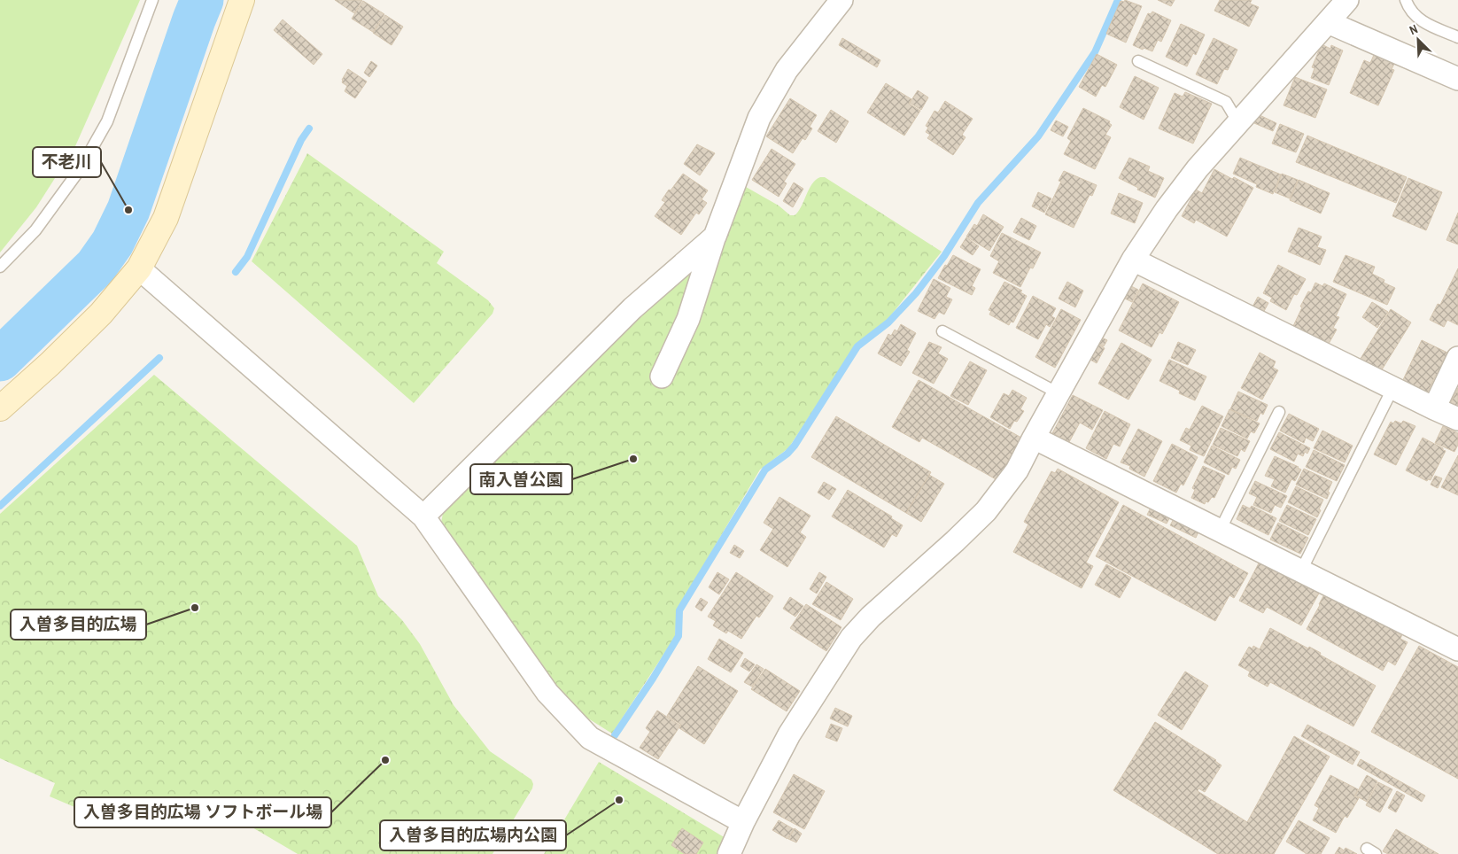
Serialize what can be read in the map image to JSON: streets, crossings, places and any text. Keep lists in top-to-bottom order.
{
  "places": [
    "不老川",
    "南入曽公園",
    "入曽多目的広場",
    "入曽多目的広場 ソフトボール場",
    "入曽多目的広場内公園"
  ],
  "north": "top left"
}
